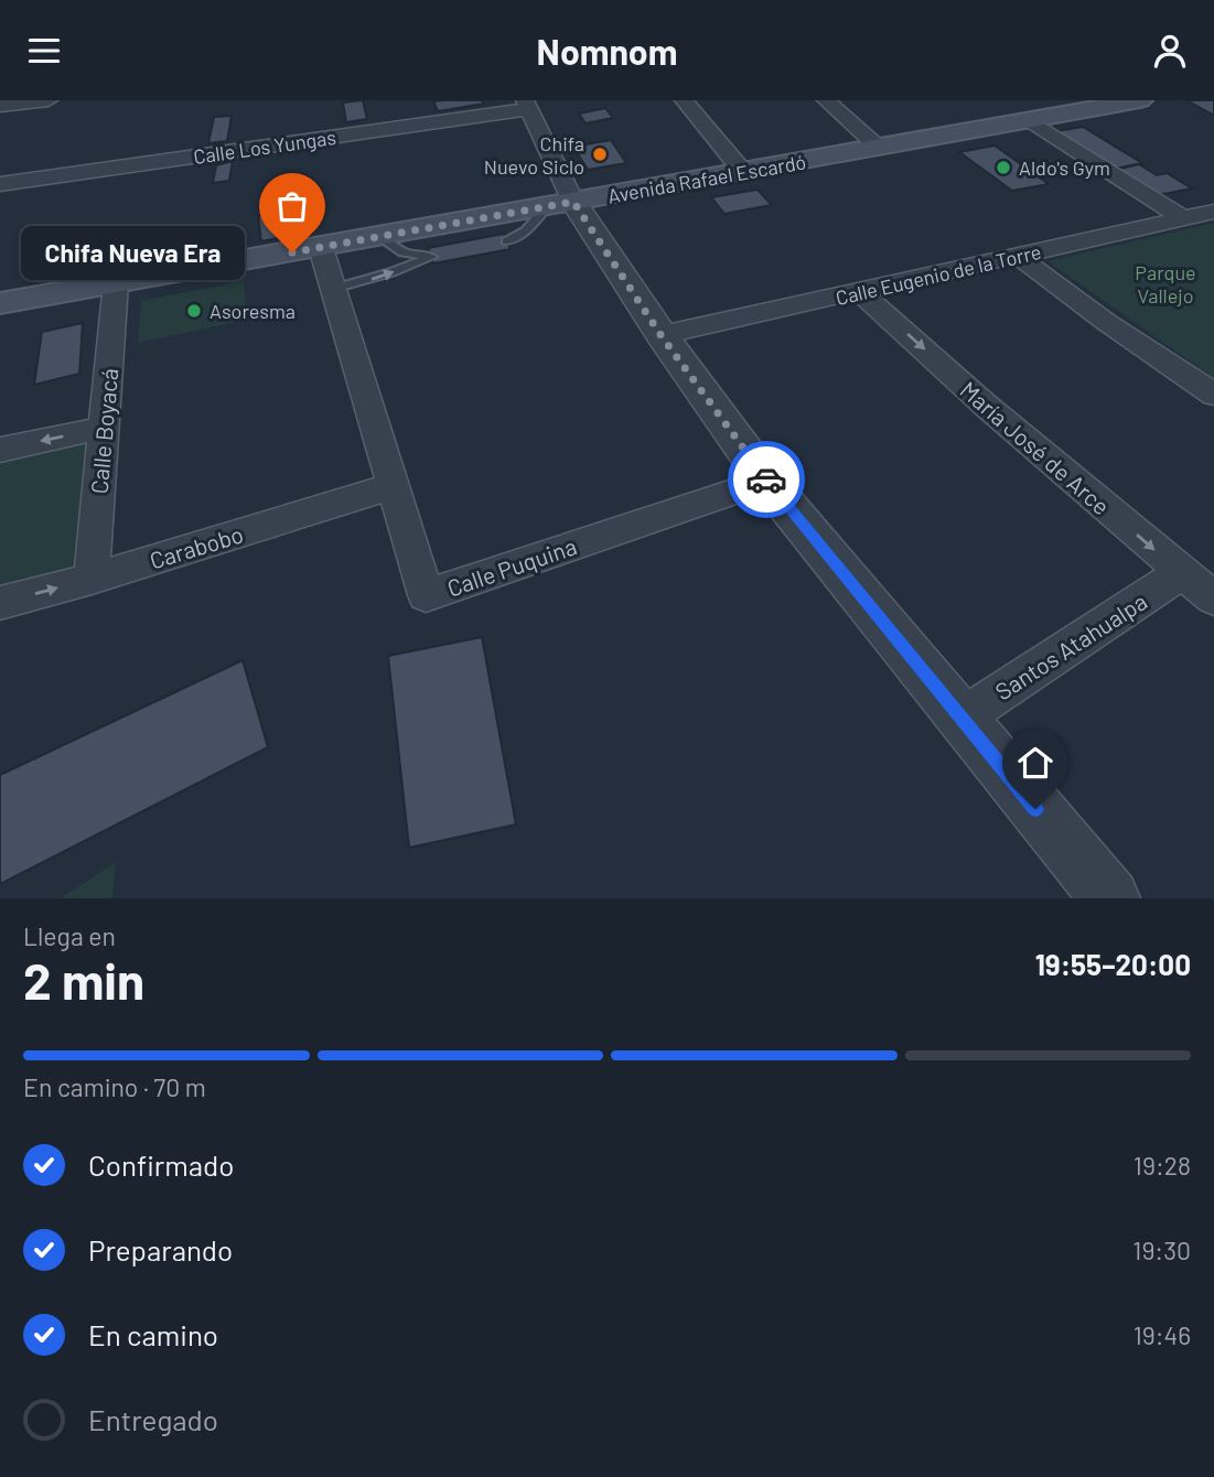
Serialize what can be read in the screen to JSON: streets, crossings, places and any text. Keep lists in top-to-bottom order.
{
  "streets": {
    "main road": ["Avenida Rafael Escardó"],
    "street": [
      "Calle Los Yungas",
      "Calle Eugenio de la Torre",
      "Calle Boyacá",
      "María José de Arce",
      "Carabobo",
      "Calle Puquina",
      "Santos Atahualpa"
    ]
  },
  "crossings": [
    ["Avenida Rafael Escardó", "Calle Boyacá"],
    ["Avenida Rafael Escardó", "Calle Puquina"],
    ["Calle Eugenio de la Torre", "María José de Arce"],
    ["Calle Boyacá", "Carabobo"],
    ["María José de Arce", "Santos Atahualpa"],
    ["Carabobo", "Calle Puquina"]
  ],
  "parks": ["Parque Vallejo"],
  "places": [
    "Chifa Nuevo Siclo",
    "Aldo's Gym",
    "Chifa Nueva Era",
    "Asoresma"
  ],
  "page": {
    "header": "Nomnom",
    "bubble": "Chifa Nueva Era",
    "heading": ["2 min", "Llega en", "19:55–20:00"],
    "bar": "En camino · 70 m",
    "list": [
      ["Confirmado", "19:28"],
      ["Preparando", "19:30"],
      ["En camino", "19:46"],
      "Entregado"
    ]
  }
}
